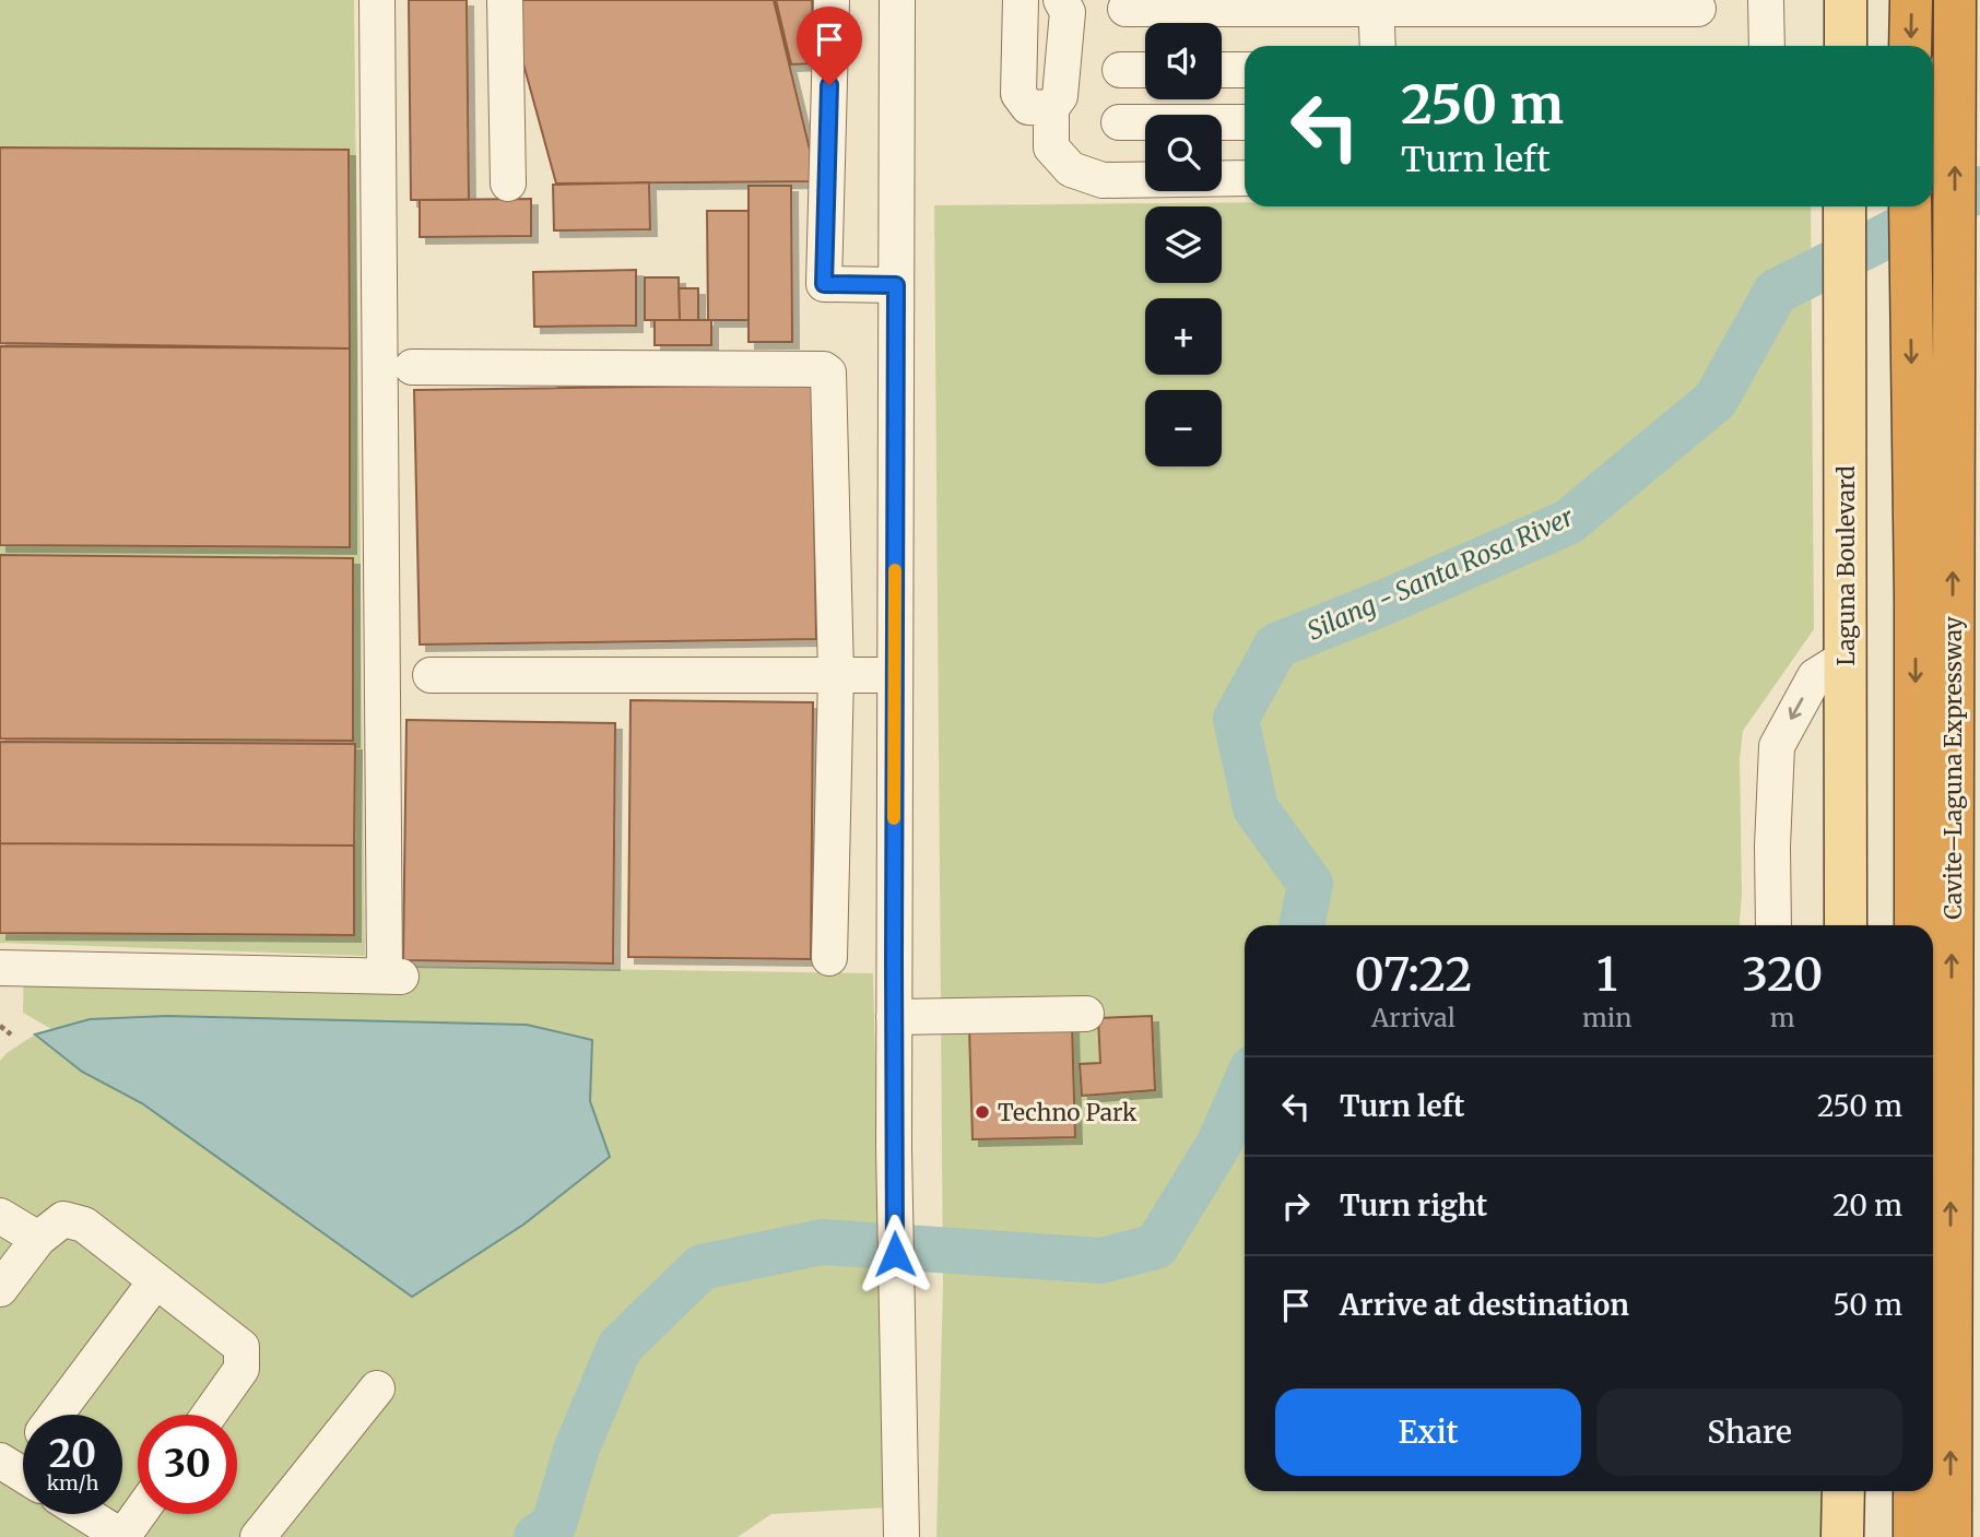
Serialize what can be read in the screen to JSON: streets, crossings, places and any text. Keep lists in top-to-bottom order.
{
  "streets": {
    "highway": ["Cavite–Laguna Expressway"],
    "main road": ["Laguna Boulevard"]
  },
  "water": ["Silang - Santa Rosa River"],
  "places": ["Techno Park"],
  "page": {
    "map_buttons": ["+", "−"],
    "turn": ["250 m", "Turn left"],
    "eta": [
      "07:22",
      "Arrival",
      "1",
      "min",
      "320",
      "m"
    ],
    "list": [
      {
        "name": "Turn left",
        "value": "250 m"
      },
      {
        "name": "Turn right",
        "value": "20 m"
      },
      {
        "name": "Arrive at destination",
        "value": "50 m"
      }
    ],
    "buttons": ["Exit", "Share"],
    "speed": "20 km/h",
    "limit": "30"
  }
}
